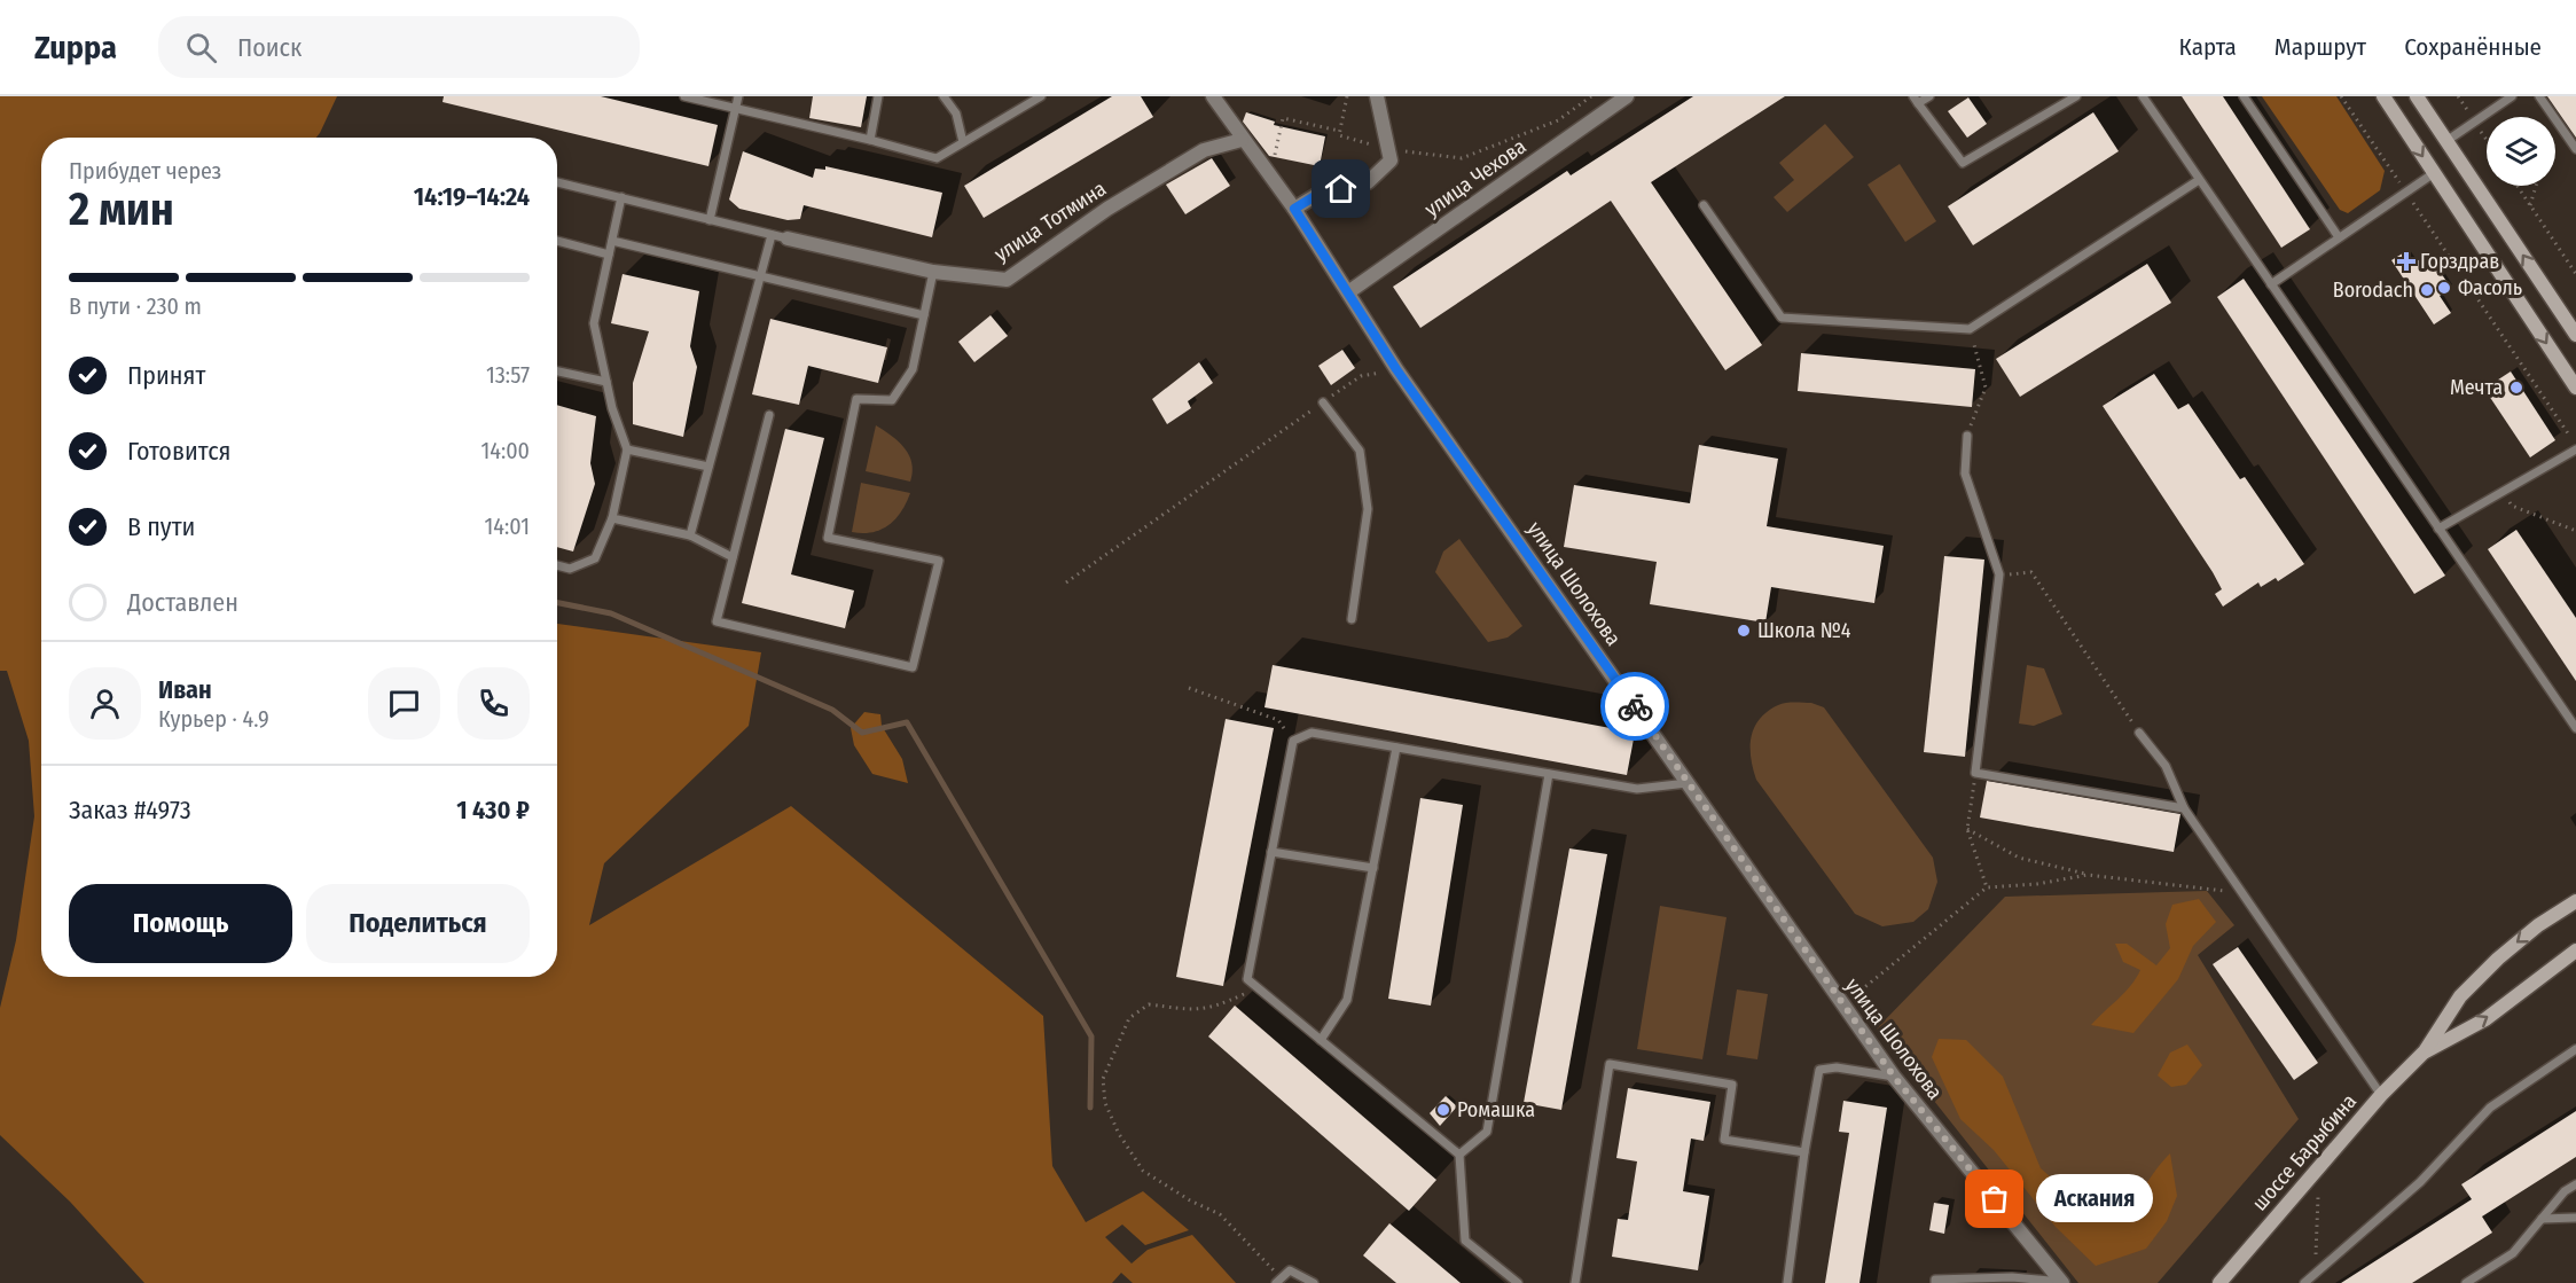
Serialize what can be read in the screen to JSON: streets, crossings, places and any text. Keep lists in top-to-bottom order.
{
  "streets": {
    "main road": ["шоссе Барыбина"],
    "street": ["улица Чехова", "улица Тотмина", "улица Шолохова"]
  },
  "crossings": [
    ["улица Чехова", "улица Шолохова"],
    ["улица Тотмина", "улица Шолохова"]
  ],
  "places": {
    "health": ["Горздрав"],
    "other": [
      "Фасоль",
      "Borodach",
      "Мечта",
      "Школа №4",
      "Ромашка",
      "Аскания"
    ]
  },
  "page": {
    "header": "Zuppa",
    "search": "Поиск",
    "nav": ["Карта", "Маршрут", "Сохранённые"],
    "heading": ["2 мин", "Прибудет через", "14:19–14:24"],
    "panel": [
      "Иван",
      "Курьер · 4.9",
      "Заказ #4973",
      "1 430 ₽"
    ],
    "bar": "В пути · 230 m",
    "list": [
      ["Принят", "13:57"],
      ["Готовится", "14:00"],
      ["В пути", "14:01"],
      "Доставлен"
    ],
    "buttons": ["Помощь", "Поделиться"],
    "bubble": "Аскания"
  }
}
